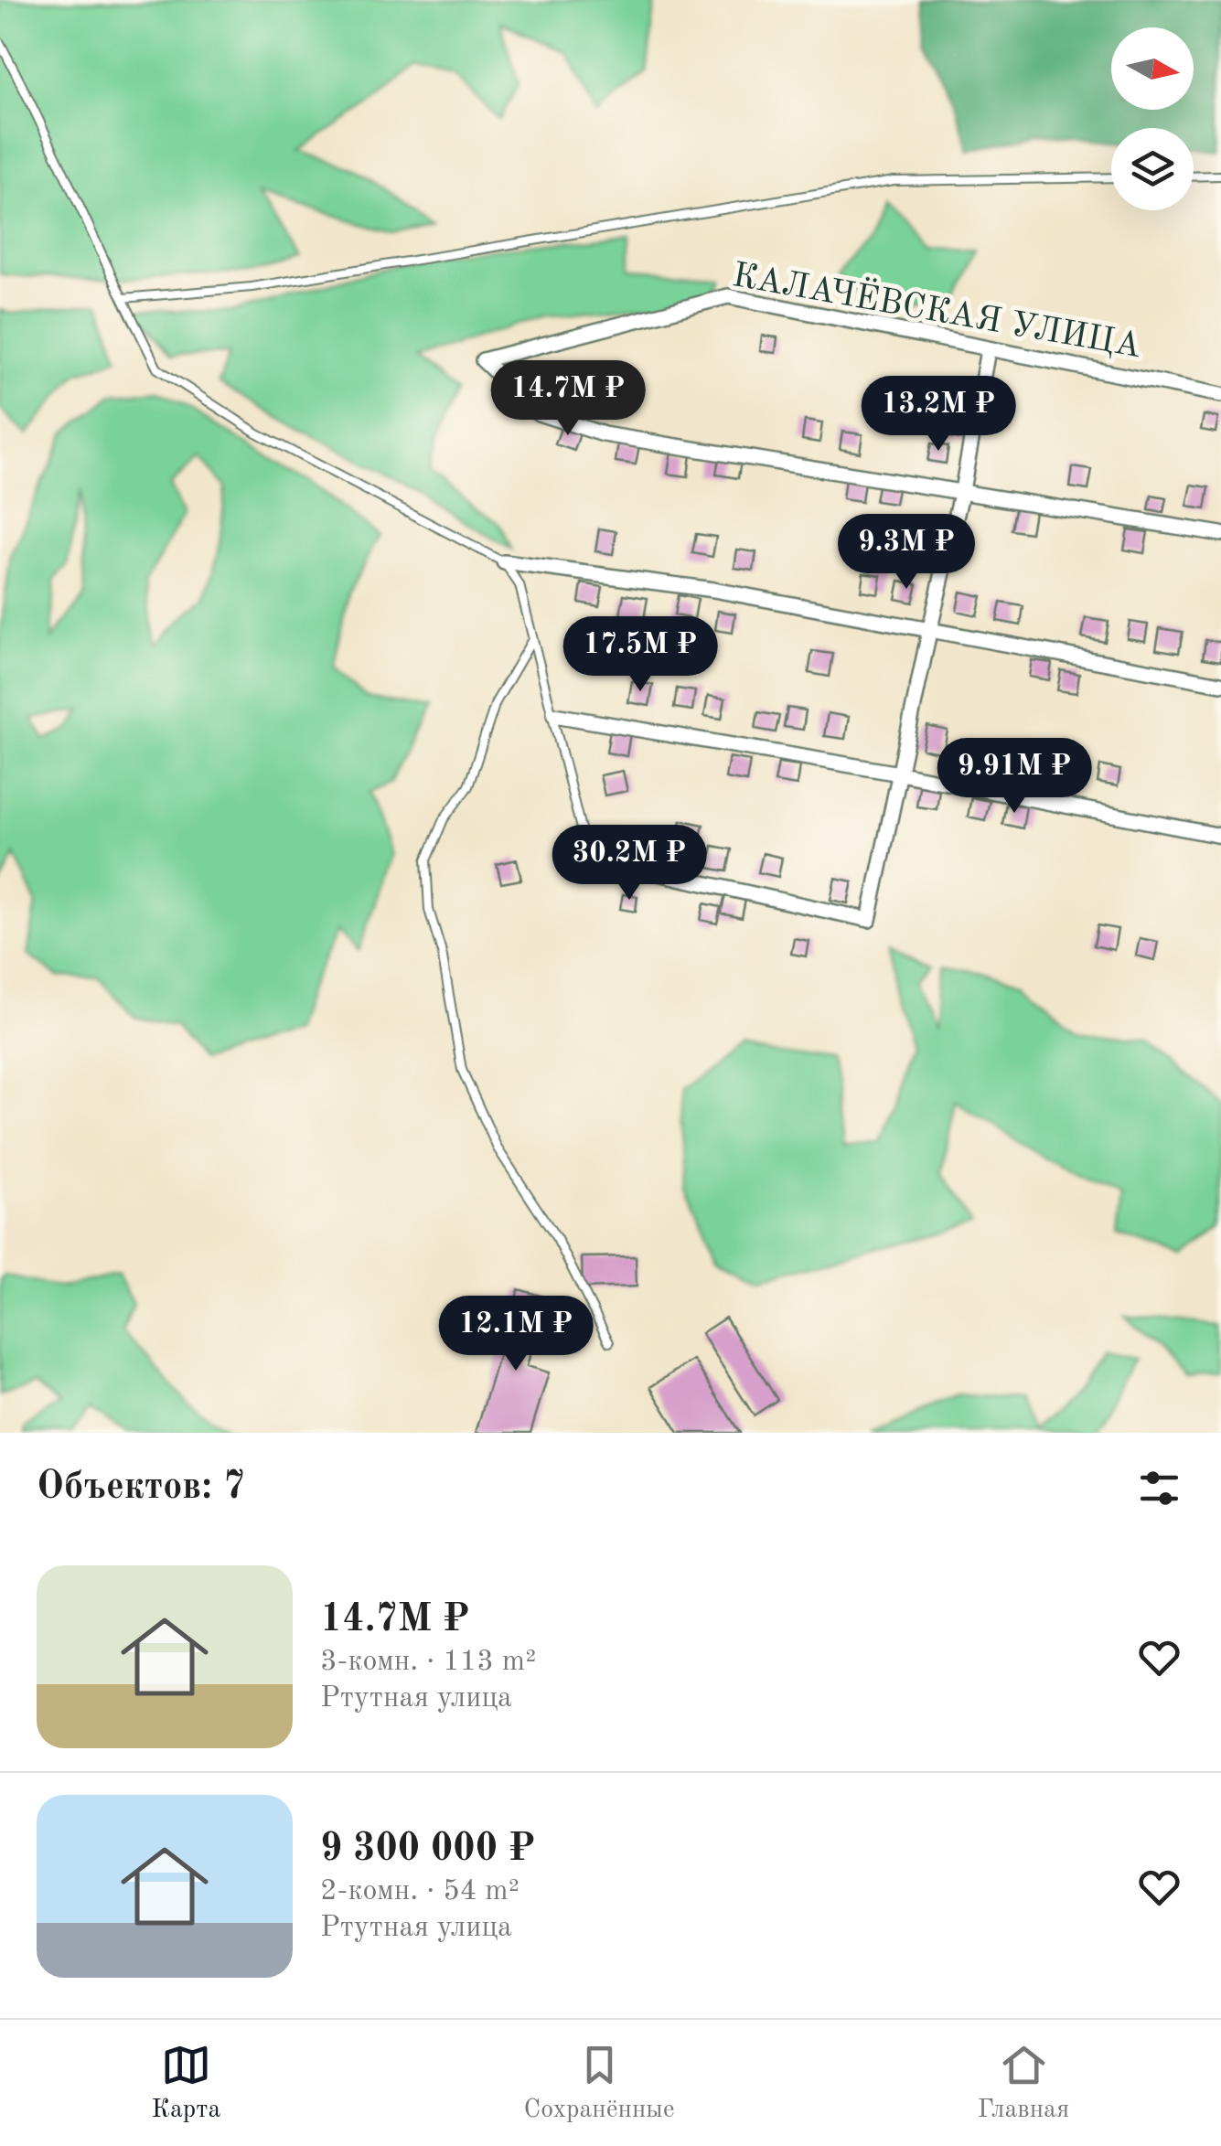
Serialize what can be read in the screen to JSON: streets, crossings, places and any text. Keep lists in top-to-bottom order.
{
  "streets": {
    "street": ["КАЛАЧЁВСКАЯ УЛИЦА"]
  },
  "north": "right",
  "page": {
    "price": [
      "14.7M ₽",
      "13.2M ₽",
      "9.3M ₽",
      "17.5M ₽",
      "9.91M ₽",
      "30.2M ₽",
      "12.1M ₽"
    ],
    "heading": "Объектов: 7",
    "list": [
      {
        "name": "14.7M ₽",
        "note": "3-комн. · 113 m² · Ртутная улица"
      },
      {
        "name": "9 300 000 ₽",
        "note": "2-комн. · 54 m² · Ртутная улица"
      }
    ],
    "tabs": ["Карта", "Сохранённые", "Главная"]
  }
}
